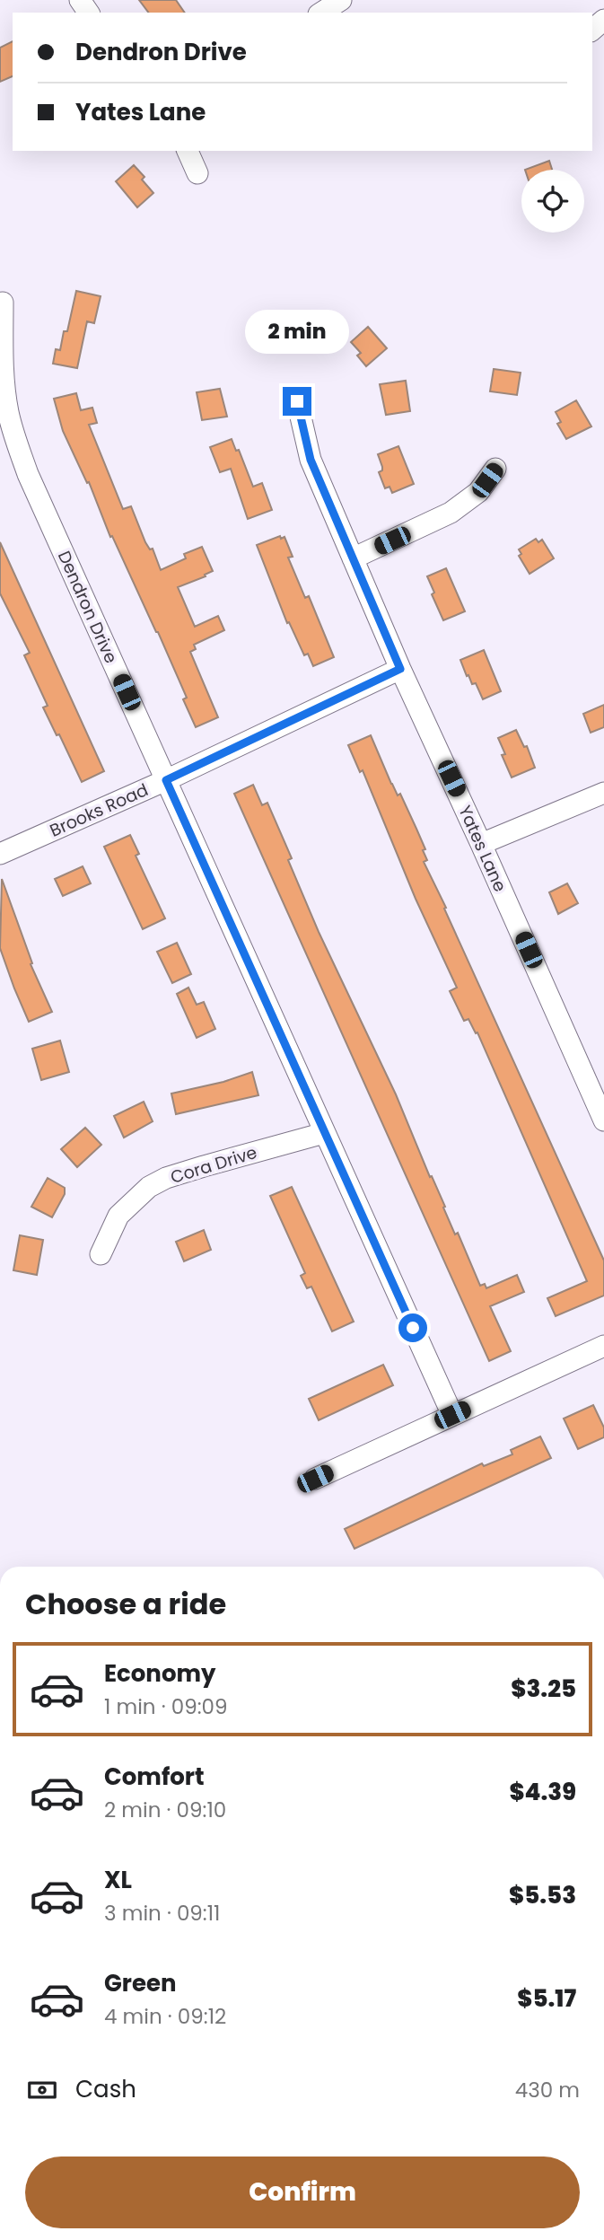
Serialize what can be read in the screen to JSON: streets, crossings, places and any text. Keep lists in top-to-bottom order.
{
  "streets": {
    "street": [
      "Dendron Drive",
      "Brooks Road",
      "Yates Lane",
      "Cora Drive"
    ]
  },
  "crossings": [
    ["Dendron Drive", "Brooks Road"],
    ["Dendron Drive", "Cora Drive"],
    ["Brooks Road", "Yates Lane"]
  ],
  "page": {
    "banner": ["Dendron Drive", "Yates Lane"],
    "bubble": "2 min",
    "heading": "Choose a ride",
    "list": [
      {
        "name": "Economy",
        "note": "1 min · 09:09",
        "value": "$3.25"
      },
      {
        "name": "Comfort",
        "note": "2 min · 09:10",
        "value": "$4.39"
      },
      {
        "name": "XL",
        "note": "3 min · 09:11",
        "value": "$5.53"
      },
      {
        "name": "Green",
        "note": "4 min · 09:12",
        "value": "$5.17"
      }
    ],
    "pay": ["Cash", "430 m"],
    "buttons": "Confirm"
  }
}
